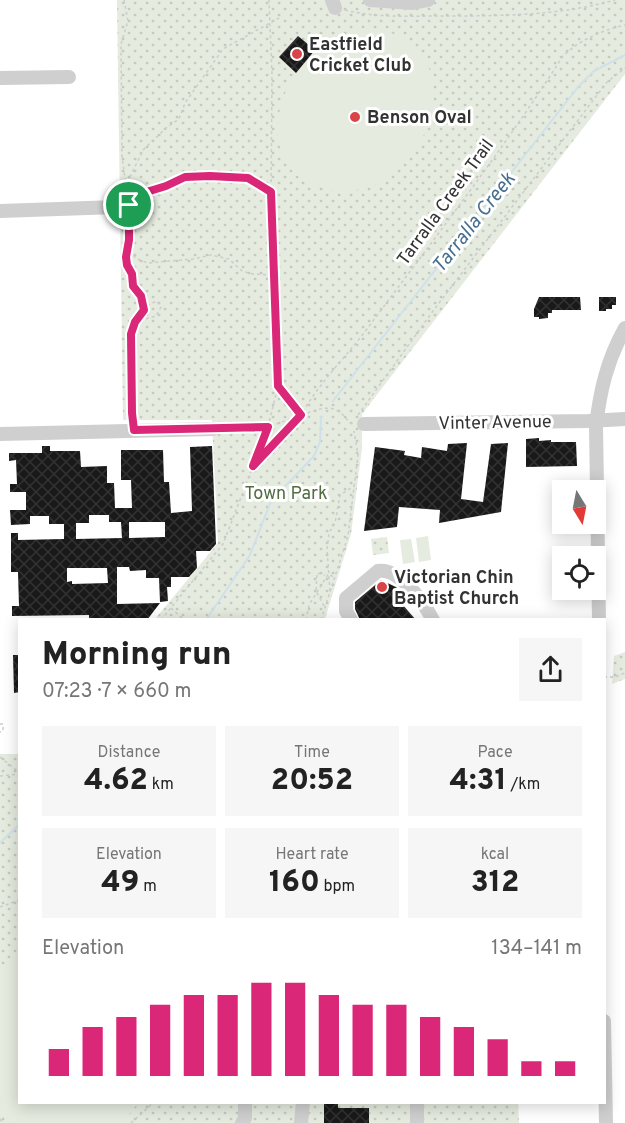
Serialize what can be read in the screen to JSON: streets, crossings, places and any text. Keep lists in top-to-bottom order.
{
  "streets": {
    "street": ["Vinter Avenue"],
    "path": ["Tarralla Creek Trail"]
  },
  "water": ["Tarralla Creek"],
  "parks": ["Town Park"],
  "places": ["Eastfield Cricket Club", "Benson Oval", "Victorian Chin Baptist Church"],
  "north": "bottom",
  "page": {
    "heading": ["Morning run", "07:23 · 7 × 660 m"],
    "stats": [
      ["Distance", "4.62 km"],
      ["Time", "20:52"],
      ["Pace", "4:31 /km"],
      ["Elevation", "49 m"],
      ["Heart rate", "160 bpm"],
      ["kcal", "312"]
    ],
    "chart": ["Elevation", "134–141 m"]
  }
}
